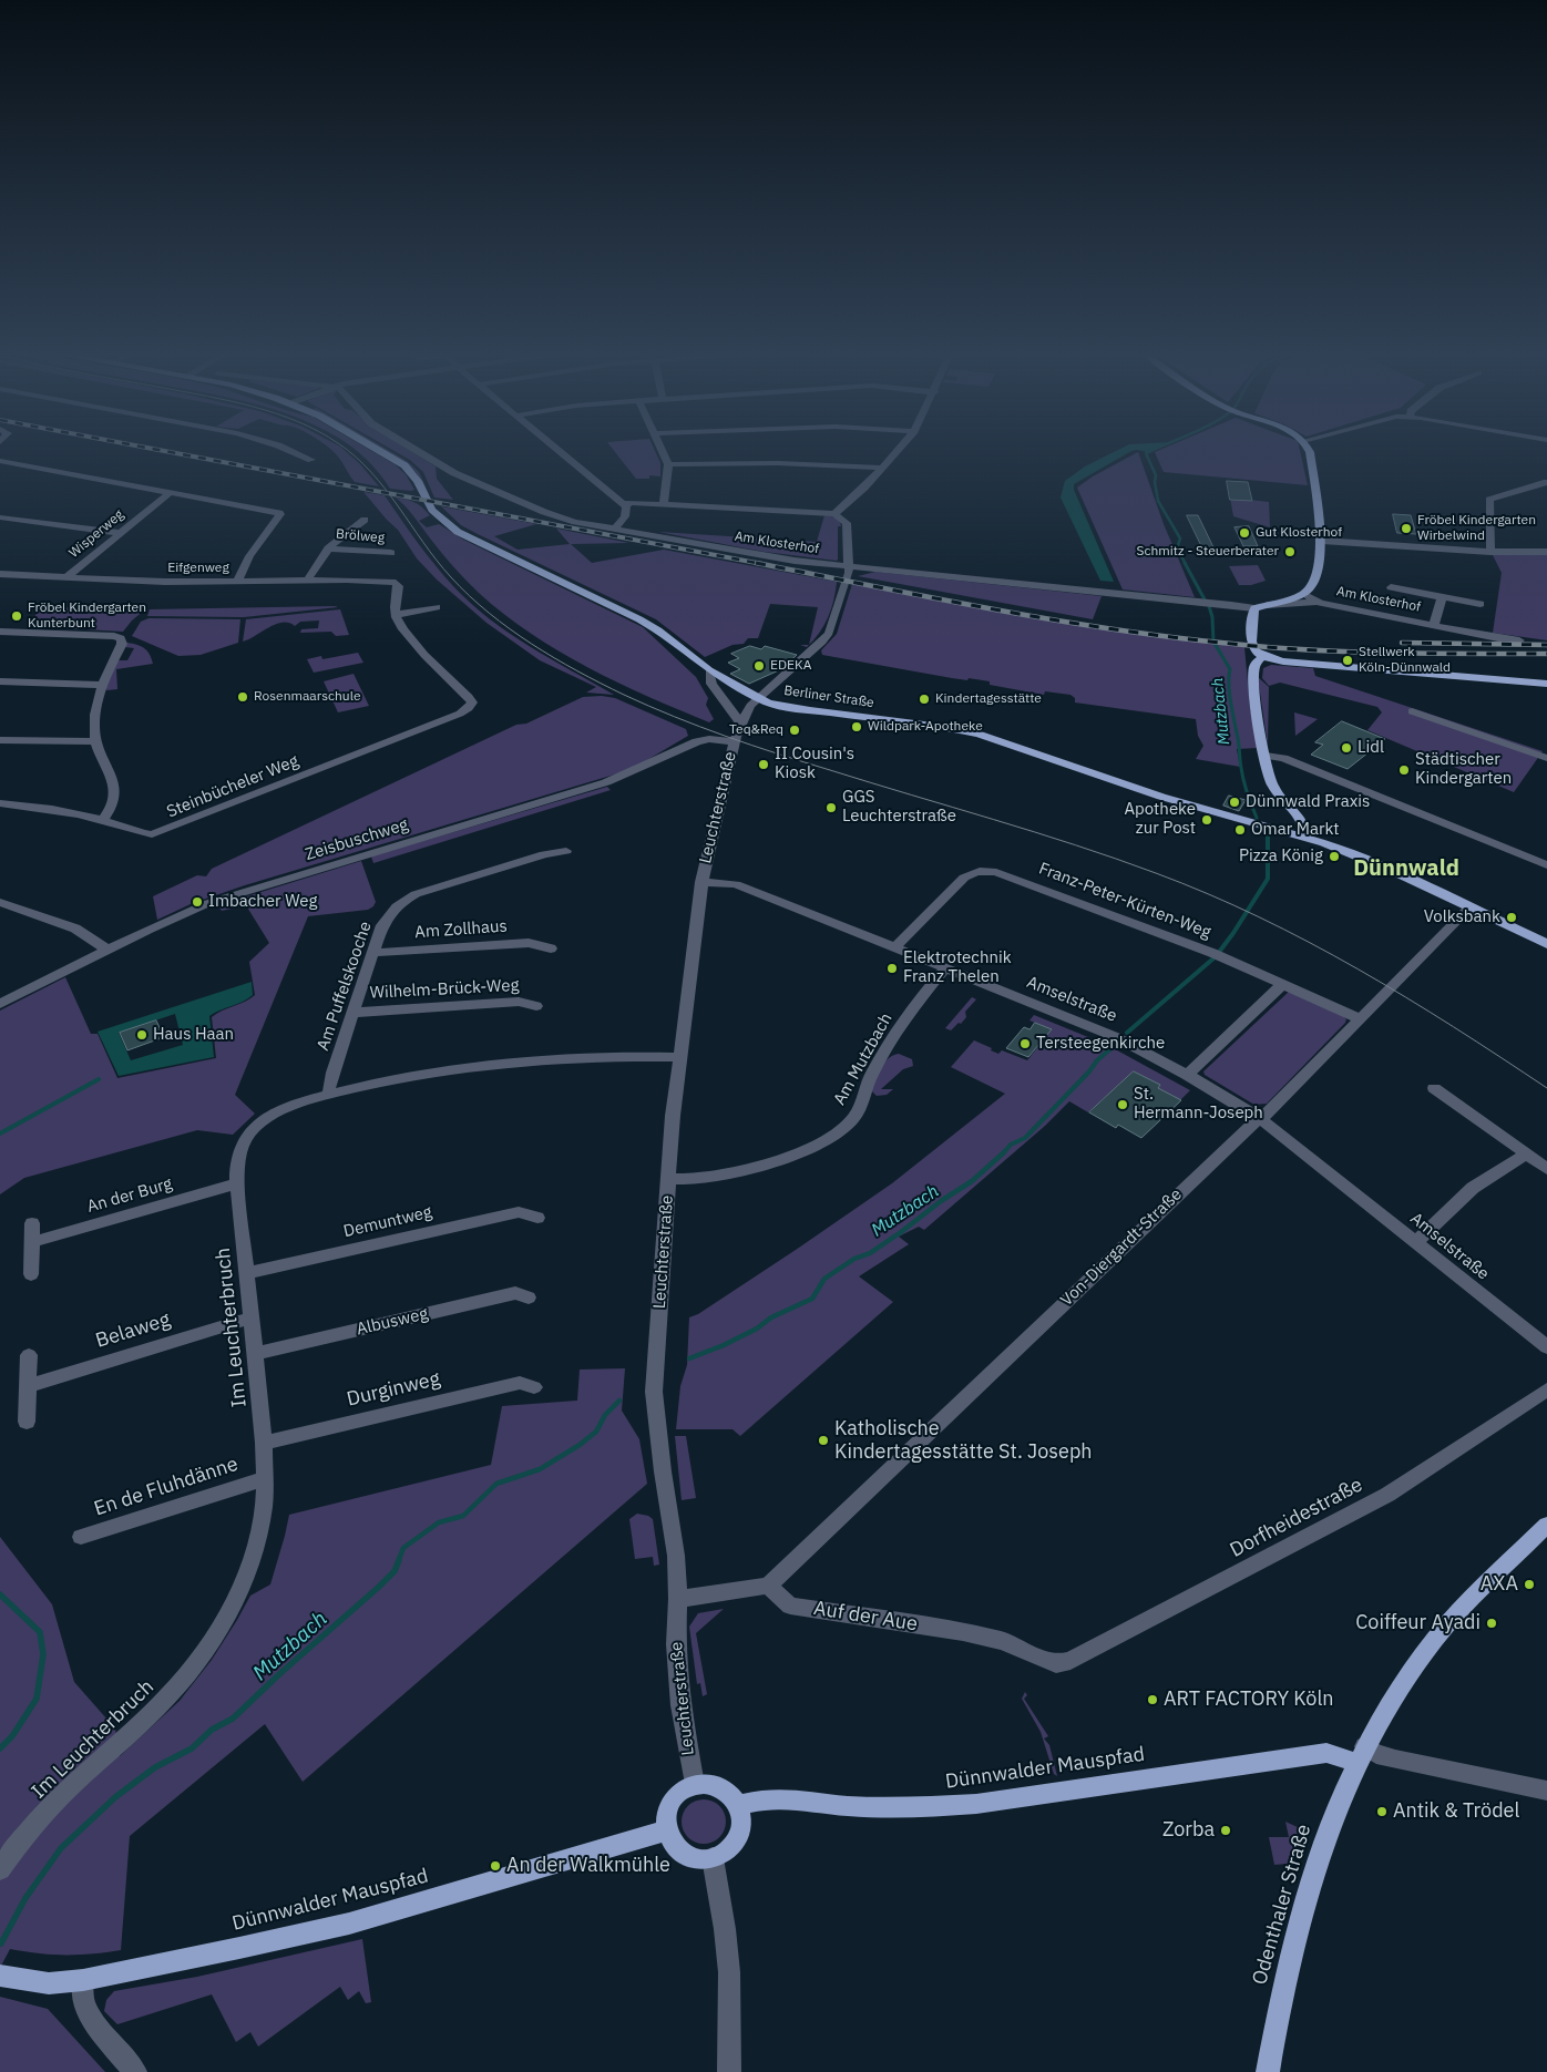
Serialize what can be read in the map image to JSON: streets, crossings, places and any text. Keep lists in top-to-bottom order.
{
  "streets": {
    "main road": ["Berliner Straße", "Dünnwalder Mauspfad", "Odenthaler Straße"],
    "street": [
      "Wisperweg",
      "Brölweg",
      "Am Klosterhof",
      "Eifgenweg",
      "Steinbücheler Weg",
      "Leuchterstraße",
      "Zeisbuschweg",
      "Franz-Peter-Kürten-Weg",
      "Am Zollhaus",
      "Am Puffelskooche",
      "Wilhelm-Brück-Weg",
      "Amselstraße",
      "Am Mutzbach",
      "An der Burg",
      "Demuntweg",
      "Von-Diergardt-Straße",
      "Albusweg",
      "Im Leuchterbruch",
      "Belaweg",
      "Durginweg",
      "En de Fluhdänne",
      "Dorfheidestraße",
      "Auf der Aue"
    ]
  },
  "crossings": [
    ["Wisperweg", "Eifgenweg"],
    ["Brölweg", "Eifgenweg"],
    ["Am Klosterhof", "Leuchterstraße"],
    ["Eifgenweg", "Steinbücheler Weg"],
    ["Berliner Straße", "Leuchterstraße"],
    ["Berliner Straße", "Von-Diergardt-Straße"],
    ["Leuchterstraße", "Zeisbuschweg"],
    ["Leuchterstraße", "Amselstraße"],
    ["Leuchterstraße", "Am Mutzbach"],
    ["Leuchterstraße", "Im Leuchterbruch"],
    ["Leuchterstraße", "Dünnwalder Mauspfad"],
    ["Franz-Peter-Kürten-Weg", "Amselstraße"],
    ["Franz-Peter-Kürten-Weg", "Von-Diergardt-Straße"],
    ["Am Zollhaus", "Am Puffelskooche"],
    ["Am Puffelskooche", "Wilhelm-Brück-Weg"],
    ["Am Puffelskooche", "Im Leuchterbruch"],
    ["Amselstraße", "Am Mutzbach"],
    ["Amselstraße", "Von-Diergardt-Straße"],
    ["An der Burg", "Im Leuchterbruch"],
    ["Demuntweg", "Im Leuchterbruch"],
    ["Von-Diergardt-Straße", "Auf der Aue"],
    ["Albusweg", "Im Leuchterbruch"],
    ["Im Leuchterbruch", "Belaweg"],
    ["Im Leuchterbruch", "Durginweg"],
    ["Im Leuchterbruch", "En de Fluhdänne"],
    ["Dorfheidestraße", "Auf der Aue"],
    ["Dünnwalder Mauspfad", "Odenthaler Straße"]
  ],
  "districts": ["Dünnwald"],
  "water": ["Mutzbach"],
  "places": [
    "Fröbel Kindergarten Wirbelwind",
    "Gut Klosterhof",
    "Schmitz - Steuerberater",
    "Fröbel Kindergarten Kunterbunt",
    "Stellwerk Köln-Dünnwald",
    "EDEKA",
    "Rosenmaarschule",
    "Kindertagesstätte",
    "Wildpark-Apotheke",
    "Teq&Req",
    "Lidl",
    "II Cousin's Kiosk",
    "Städtischer Kindergarten",
    "Dünnwald Praxis",
    "GGS Leuchterstraße",
    "Apotheke zur Post",
    "Omar Markt",
    "Pizza König",
    "Imbacher Weg",
    "Volksbank",
    "Elektrotechnik Franz Thelen",
    "Haus Haan",
    "Tersteegenkirche",
    "St. Hermann-Joseph",
    "Katholische Kindertagesstätte St. Joseph",
    "AXA",
    "Coiffeur Ayadi",
    "ART FACTORY Köln",
    "Antik & Trödel",
    "Zorba",
    "An der Walkmühle"
  ]
}
